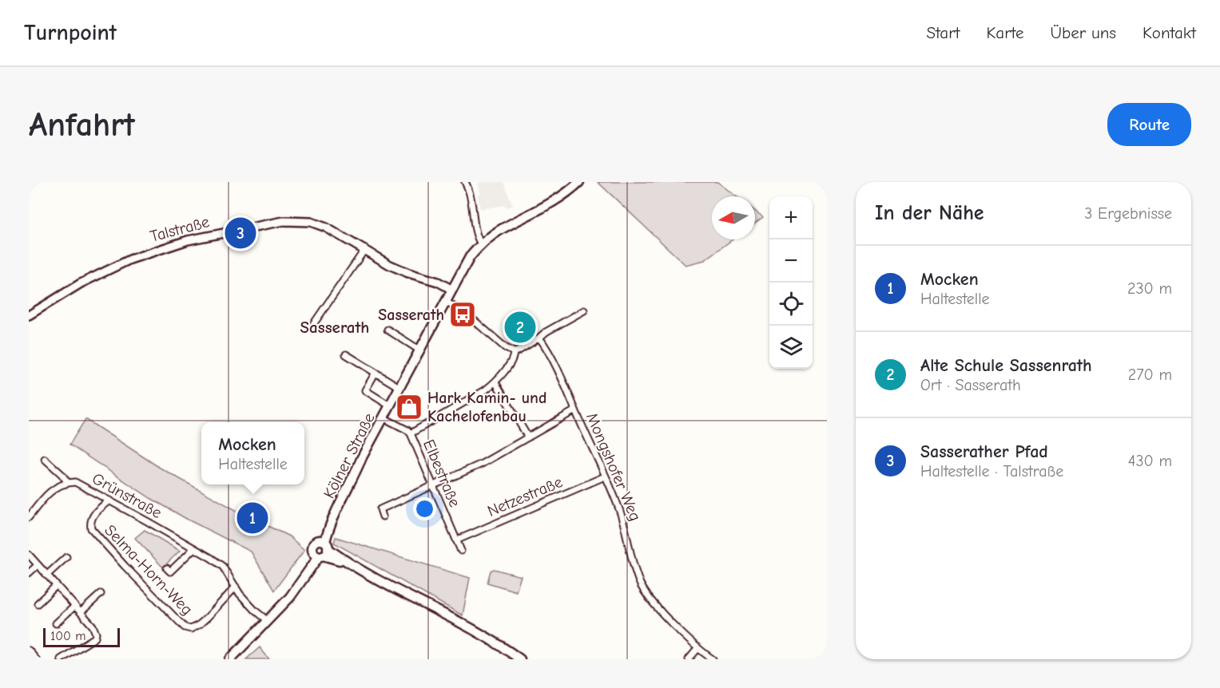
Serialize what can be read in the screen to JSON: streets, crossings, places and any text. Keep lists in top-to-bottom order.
{
  "streets": {
    "main road": ["Kölner Straße"],
    "street": [
      "Talstraße",
      "Mongshofer Weg",
      "Elbestraße",
      "Grünstraße",
      "Netzestraße",
      "Selma-Horn-Weg"
    ]
  },
  "crossings": [
    ["Talstraße", "Kölner Straße"],
    ["Kölner Straße", "Elbestraße"],
    ["Kölner Straße", "Grünstraße"],
    ["Mongshofer Weg", "Netzestraße"],
    ["Elbestraße", "Netzestraße"],
    ["Grünstraße", "Selma-Horn-Weg"]
  ],
  "districts": ["Sasserath"],
  "places": {
    "bus stop": ["Sasserath"],
    "shop": ["Hark Kamin- und Kachelofenbau"]
  },
  "scale_bar": "100 m",
  "north": "left",
  "page": {
    "header": "Turnpoint",
    "nav": [
      "Start",
      "Karte",
      "Über uns",
      "Kontakt"
    ],
    "buttons": "Route",
    "title": "Anfahrt",
    "heading": ["In der Nähe", "3 Ergebnisse"],
    "map_buttons": ["+", "−"],
    "pins": ["3", "2", "1"],
    "list": [
      {
        "mark": "1",
        "name": "Mocken",
        "note": "Haltestelle",
        "value": "230 m"
      },
      {
        "mark": "2",
        "name": "Alte Schule Sassenrath",
        "note": "Ort · Sasserath",
        "value": "270 m"
      },
      {
        "mark": "3",
        "name": "Sasserather Pfad",
        "note": "Haltestelle · Talstraße",
        "value": "430 m"
      }
    ],
    "popup": ["Mocken", "Haltestelle"],
    "scale": "100 m"
  }
}
